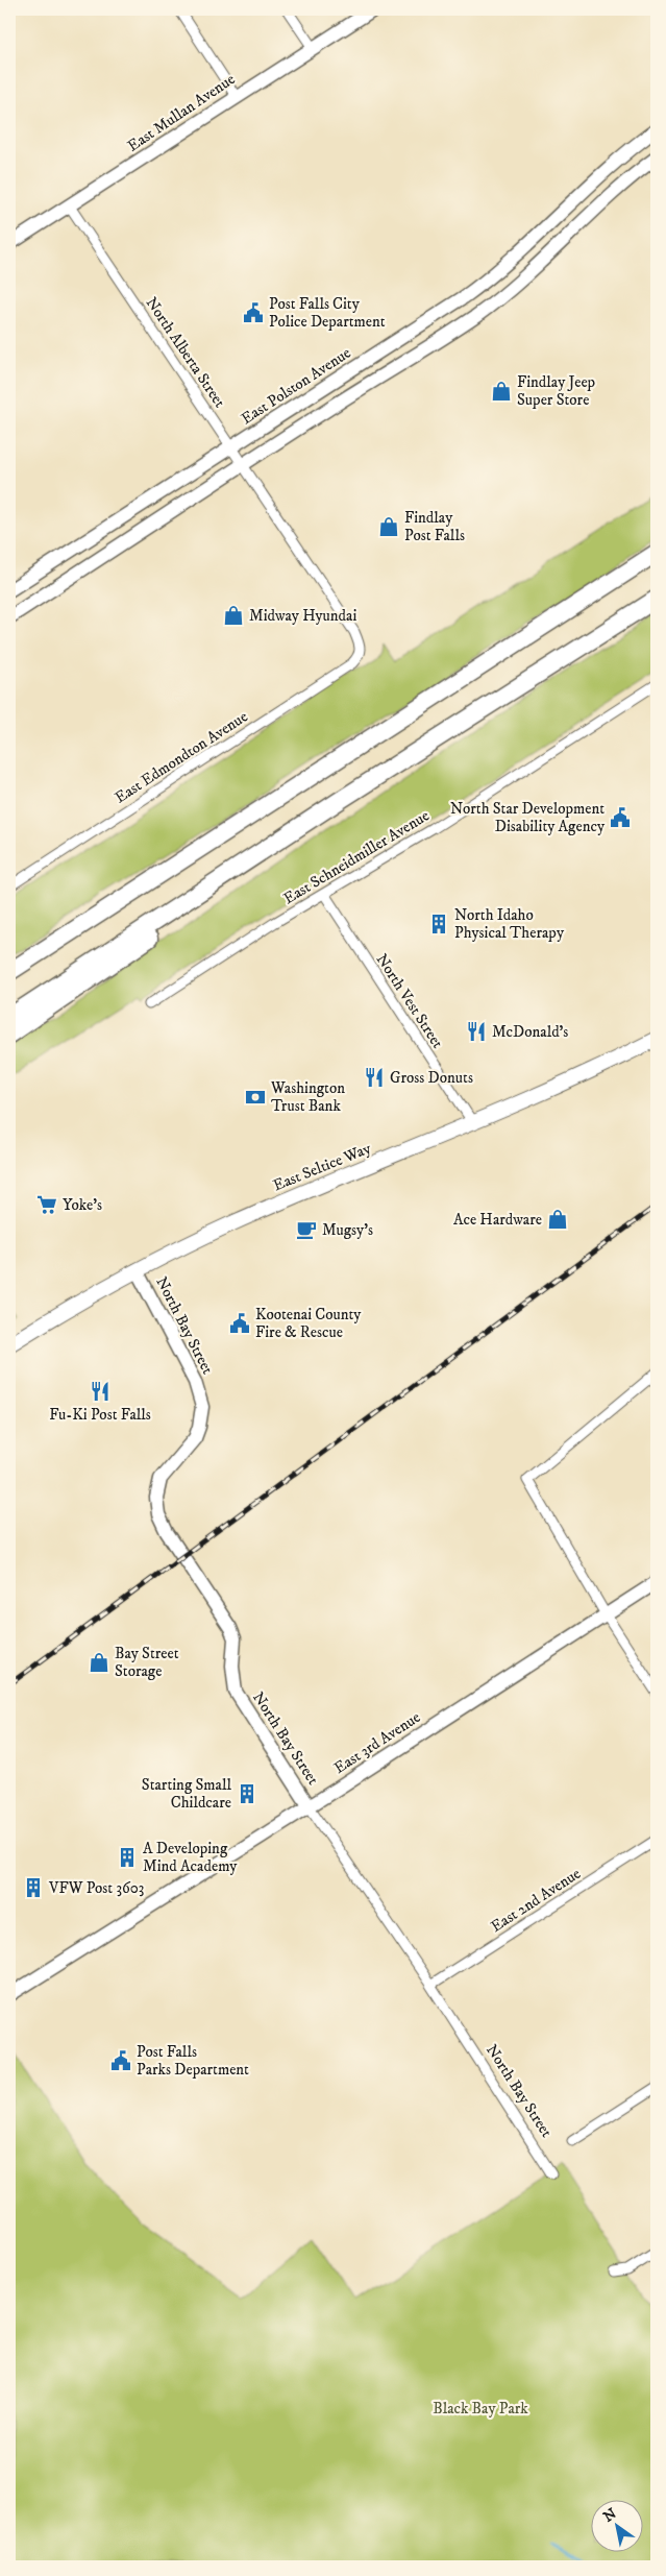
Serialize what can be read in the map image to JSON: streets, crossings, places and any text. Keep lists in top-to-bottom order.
{
  "streets": {
    "main road": ["East Seltice Way"],
    "street": [
      "East Mullan Avenue",
      "North Alberta Street",
      "East Polston Avenue",
      "East Edmondton Avenue",
      "East Schneidmiller Avenue",
      "North Vest Street",
      "North Bay Street",
      "East 3rd Avenue",
      "East 2nd Avenue"
    ]
  },
  "crossings": [
    ["East Mullan Avenue", "North Alberta Street"],
    ["North Alberta Street", "East Polston Avenue"],
    ["North Alberta Street", "East Edmondton Avenue"],
    ["East Schneidmiller Avenue", "North Vest Street"],
    ["North Vest Street", "East Seltice Way"],
    ["East Seltice Way", "North Bay Street"],
    ["North Bay Street", "East 3rd Avenue"],
    ["North Bay Street", "East 2nd Avenue"]
  ],
  "parks": ["Black Bay Park"],
  "places": {
    "public building": [
      "Post Falls City Police Department",
      "North Star Development Disability Agency",
      "Kootenai County Fire & Rescue",
      "Post Falls Parks Department"
    ],
    "shop": [
      "Findlay Jeep Super Store",
      "Findlay Post Falls",
      "Midway Hyundai",
      "Ace Hardware",
      "Bay Street Storage"
    ],
    "building": [
      "North Idaho Physical Therapy",
      "Starting Small Childcare",
      "A Developing Mind Academy",
      "VFW Post 3603"
    ],
    "restaurant": ["McDonald's", "Gross Donuts", "Fu-Ki Post Falls"],
    "bank": ["Washington Trust Bank"],
    "supermarket": ["Yoke's"],
    "cafe": ["Mugsy's"]
  },
  "north": "top left"
}
